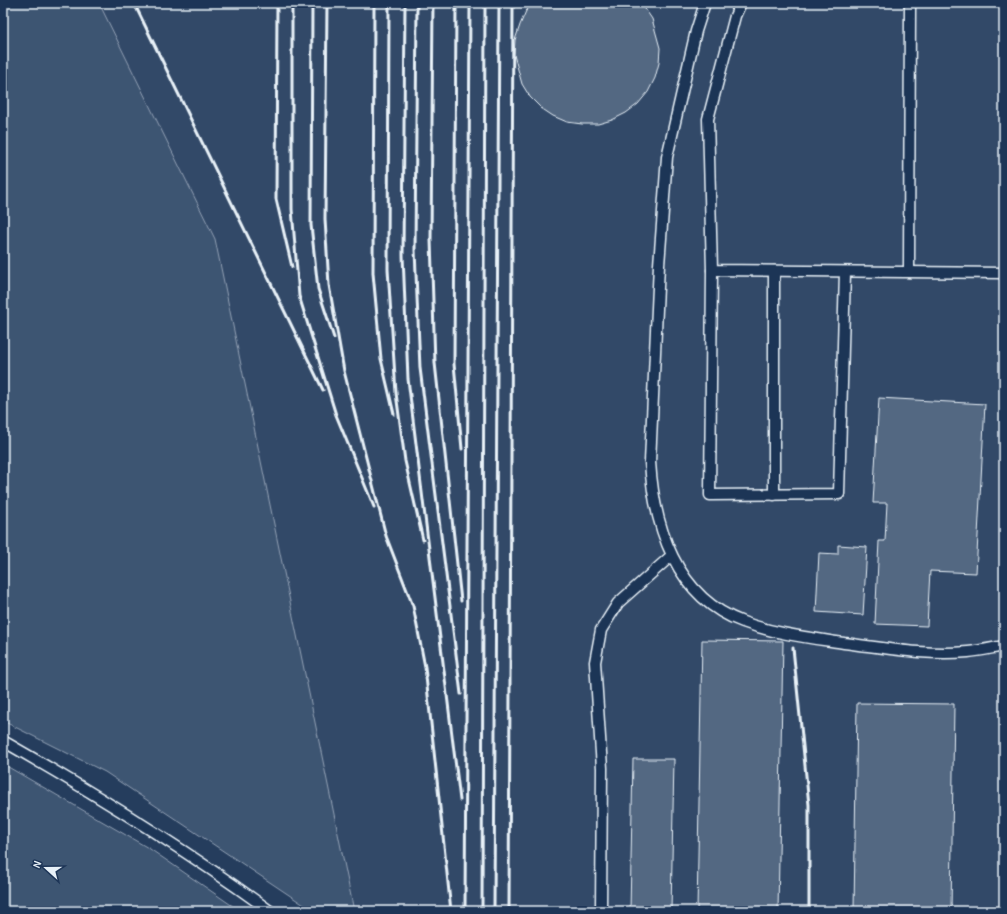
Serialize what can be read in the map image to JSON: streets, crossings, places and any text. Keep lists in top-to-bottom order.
{
  "north": "left"
}
